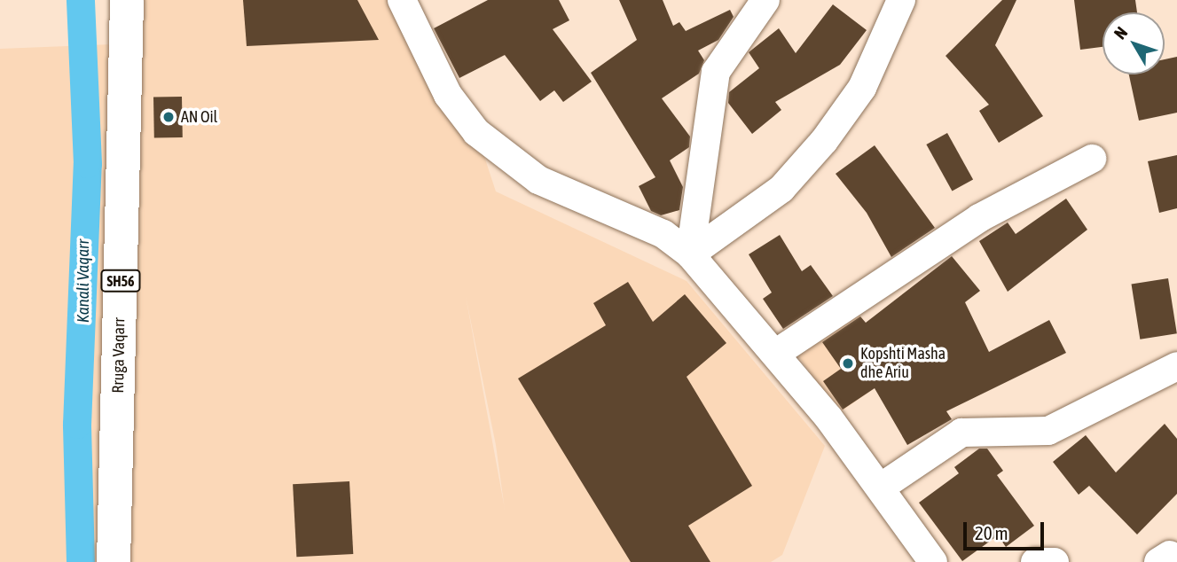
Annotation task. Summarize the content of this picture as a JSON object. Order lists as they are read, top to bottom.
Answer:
{
  "streets": {
    "main road": ["SH56", "Rruga Vaqarr"]
  },
  "water": ["Kanali Vaqarr"],
  "places": ["AN Oil", "Kopshti Masha dhe Ariu"],
  "scale_bar": "20 m",
  "north": "top left"
}
